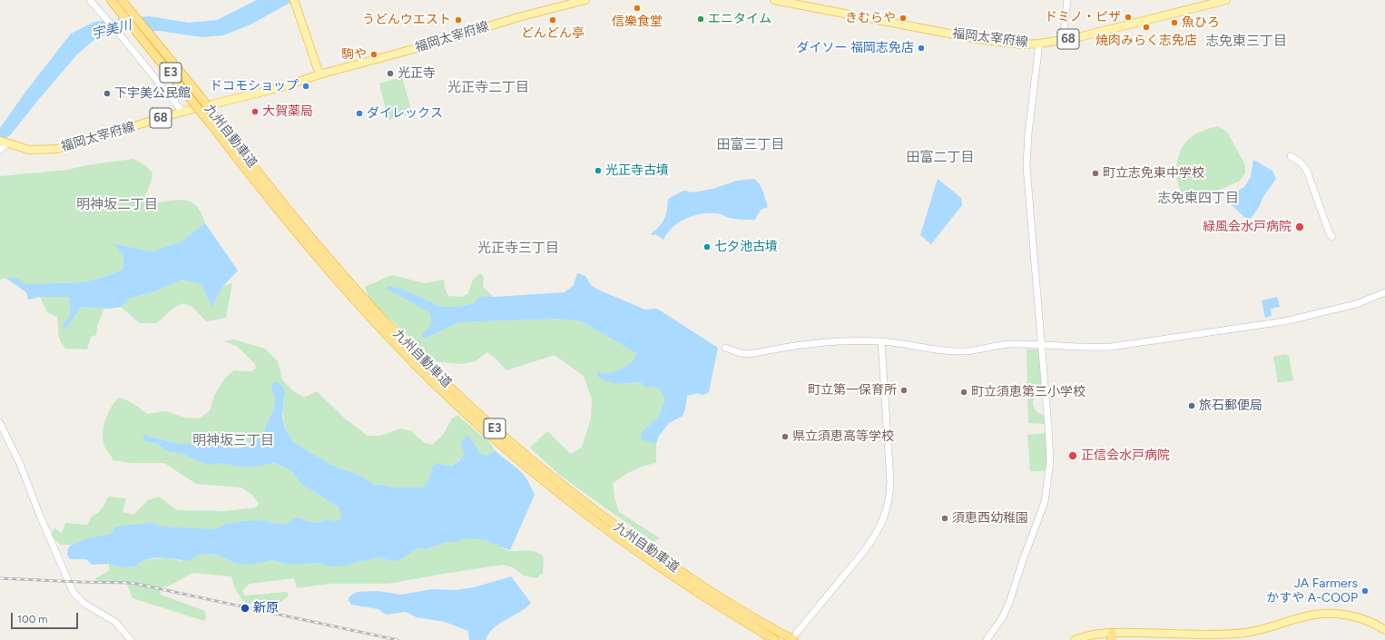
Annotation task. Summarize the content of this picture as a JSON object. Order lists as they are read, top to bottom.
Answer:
{
  "streets": {
    "highway": ["E3", "九州自動車道"],
    "main road": ["福岡太宰府線", "68"]
  },
  "districts": [
    "志免東三丁目",
    "光正寺二丁目",
    "田富三丁目",
    "田富二丁目",
    "志免東四丁目",
    "明神坂二丁目",
    "光正寺三丁目",
    "明神坂三丁目"
  ],
  "water": ["宇美川"],
  "places": [
    "信樂食堂",
    "ドミノ・ピザ",
    "きむらや",
    "エニタイム",
    "うどんウエスト",
    "どんどん亭",
    "魚ひろ",
    "焼肉みらく志免店",
    "ダイソー 福岡志免店",
    "駒や",
    "光正寺",
    "ドコモショップ",
    "下宇美公民館",
    "大賀薬局",
    "ダイレックス",
    "光正寺古墳",
    "町立志免東中学校",
    "緑風会水戸病院",
    "七夕池古墳",
    "町立第一保育所",
    "町立須恵第三小学校",
    "旅石郵便局",
    "県立須恵高等学校",
    "正信会水戸病院",
    "須恵西幼稚園",
    "JA Farmers かすや A-COOP",
    "新原"
  ],
  "scale_bar": "100 m"
}
